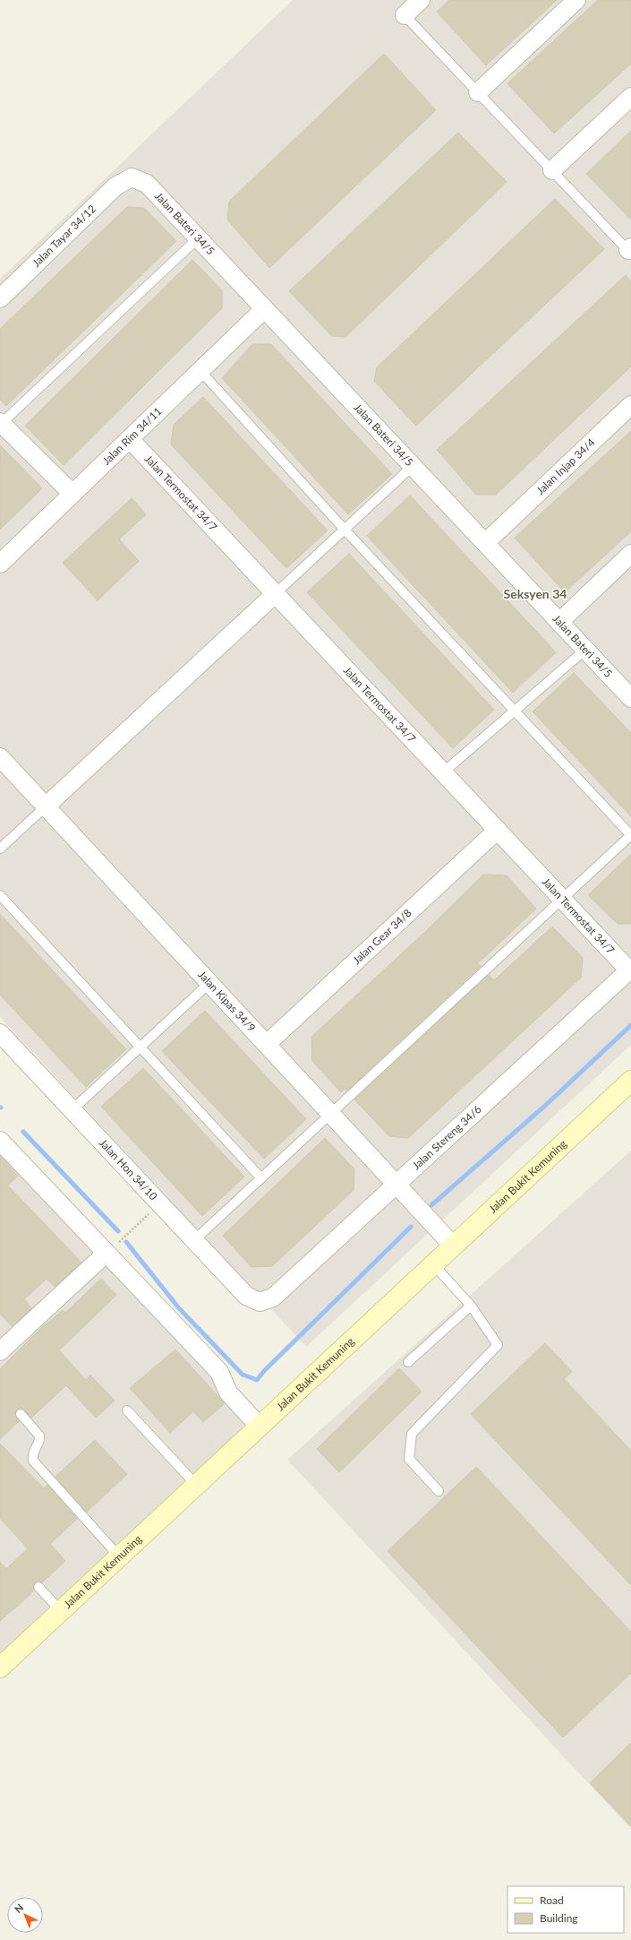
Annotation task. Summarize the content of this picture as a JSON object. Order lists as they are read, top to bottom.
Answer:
{
  "streets": {
    "main road": ["Jalan Bukit Kemuning"],
    "street": [
      "Jalan Bateri 34/5",
      "Jalan Tayar 34/12",
      "Jalan Rim 34/11",
      "Jalan Injap 34/4",
      "Jalan Termostat 34/7",
      "Jalan Gear 34/8",
      "Jalan Kipas 34/9",
      "Jalan Stereng 34/6",
      "Jalan Hon 34/10"
    ]
  },
  "crossings": [
    ["Jalan Bateri 34/5", "Jalan Tayar 34/12"],
    ["Jalan Bateri 34/5", "Jalan Rim 34/11"],
    ["Jalan Bateri 34/5", "Jalan Injap 34/4"],
    ["Jalan Rim 34/11", "Jalan Termostat 34/7"],
    ["Jalan Termostat 34/7", "Jalan Gear 34/8"],
    ["Jalan Termostat 34/7", "Jalan Stereng 34/6"],
    ["Jalan Gear 34/8", "Jalan Kipas 34/9"],
    ["Jalan Kipas 34/9", "Jalan Stereng 34/6"],
    ["Jalan Kipas 34/9", "Jalan Bukit Kemuning"],
    ["Jalan Stereng 34/6", "Jalan Hon 34/10"]
  ],
  "districts": ["Seksyen 34"],
  "legend": ["Road", "Building"],
  "north": "top left"
}
